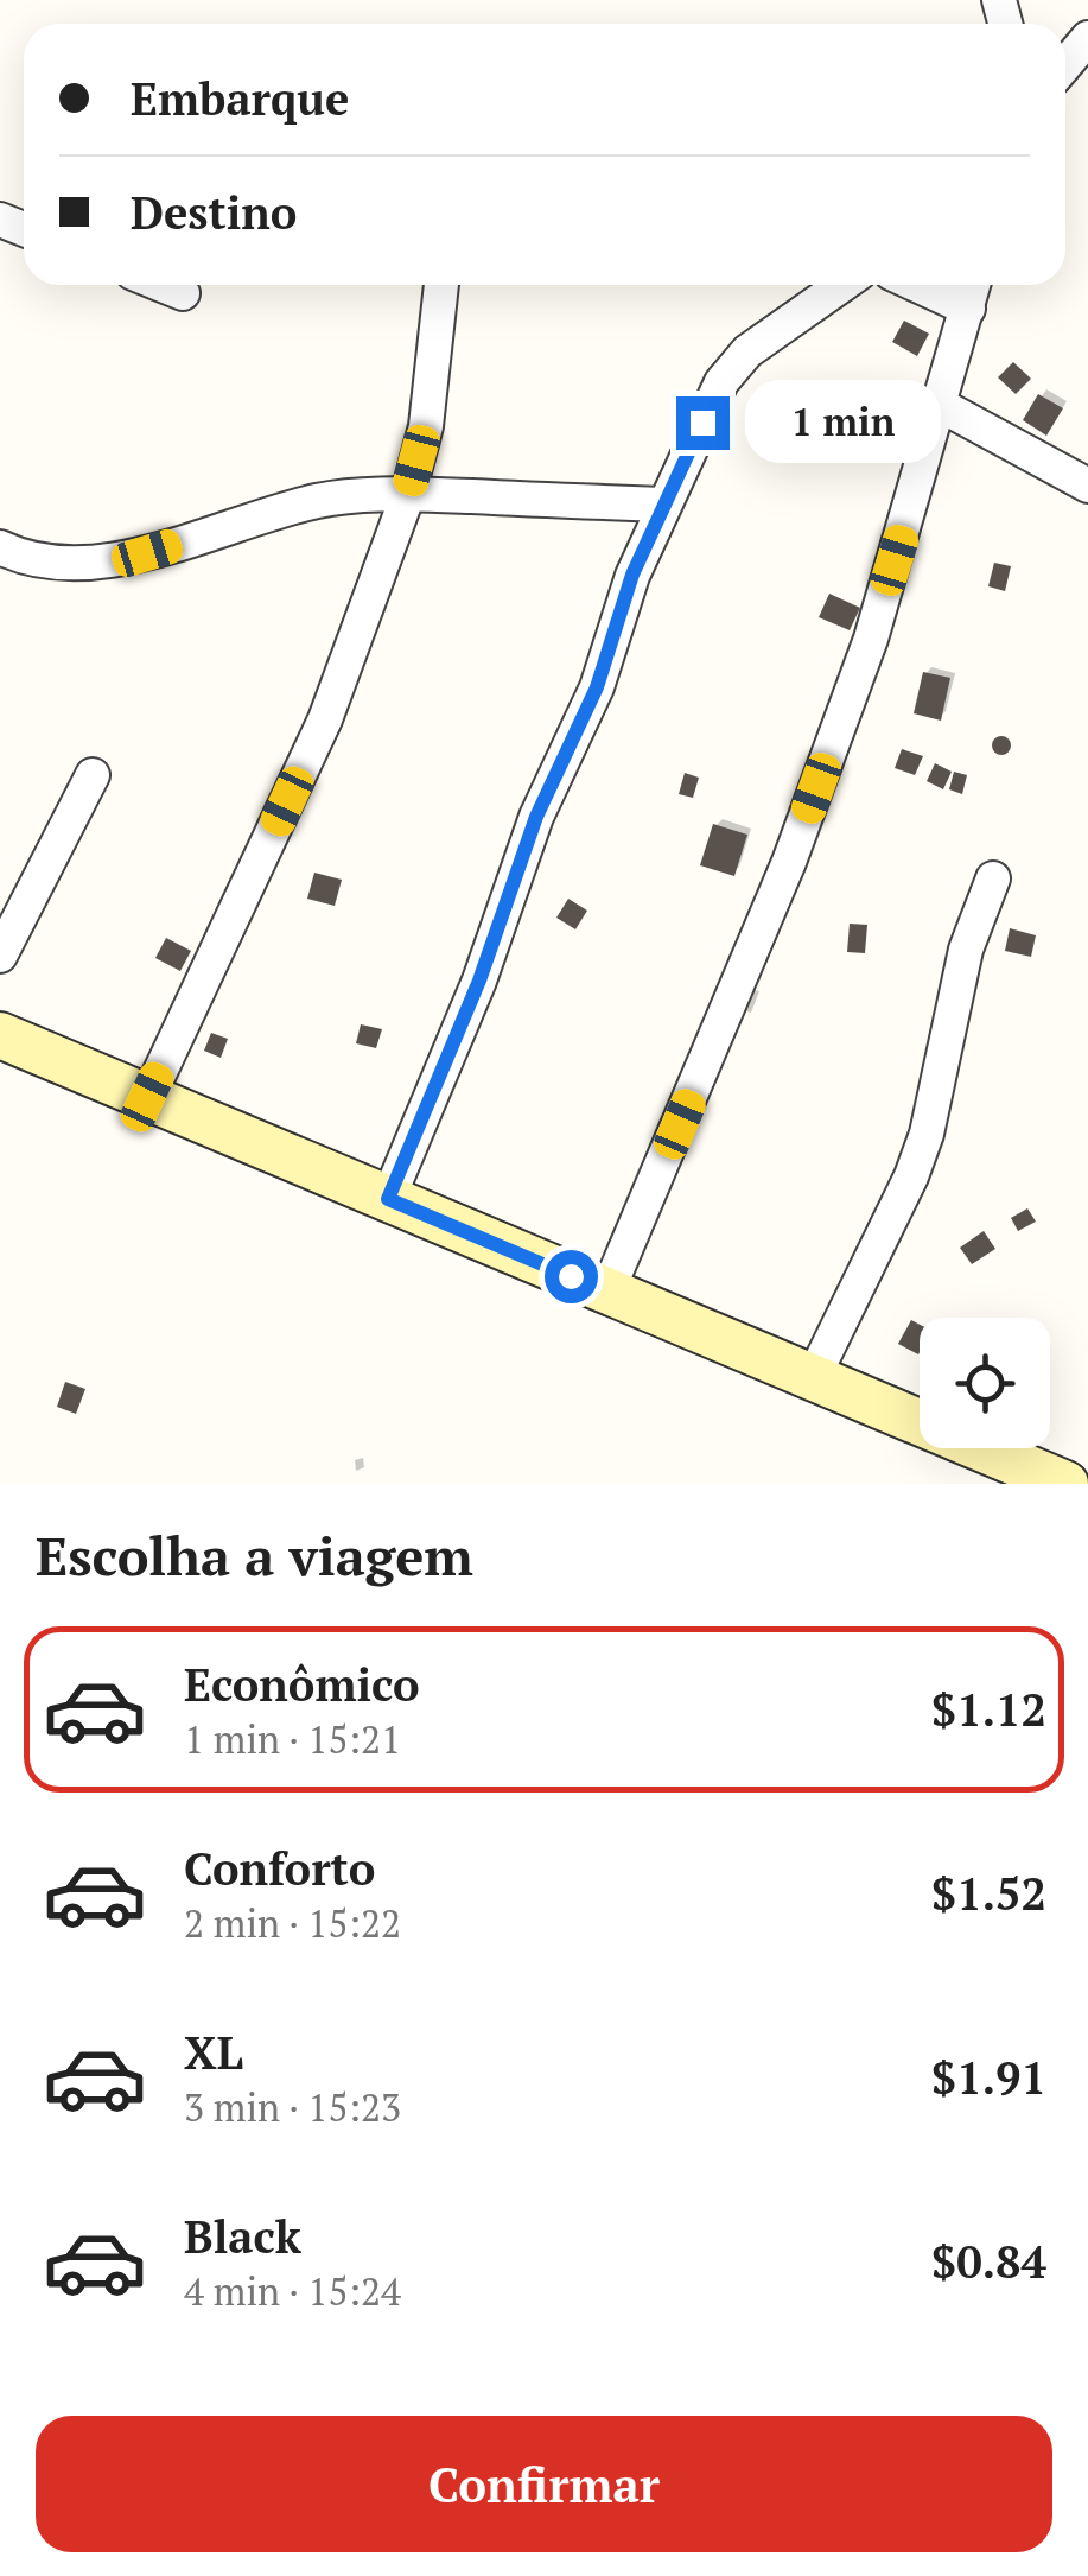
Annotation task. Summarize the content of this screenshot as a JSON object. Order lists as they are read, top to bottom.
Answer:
{
  "page": {
    "banner": ["Embarque", "Destino"],
    "bubble": "1 min",
    "heading": "Escolha a viagem",
    "list": [
      {
        "name": "Econômico",
        "note": "1 min · 15:21",
        "value": "$1.12"
      },
      {
        "name": "Conforto",
        "note": "2 min · 15:22",
        "value": "$1.52"
      },
      {
        "name": "XL",
        "note": "3 min · 15:23",
        "value": "$1.91"
      },
      {
        "name": "Black",
        "note": "4 min · 15:24",
        "value": "$0.84"
      }
    ],
    "buttons": "Confirmar"
  }
}
